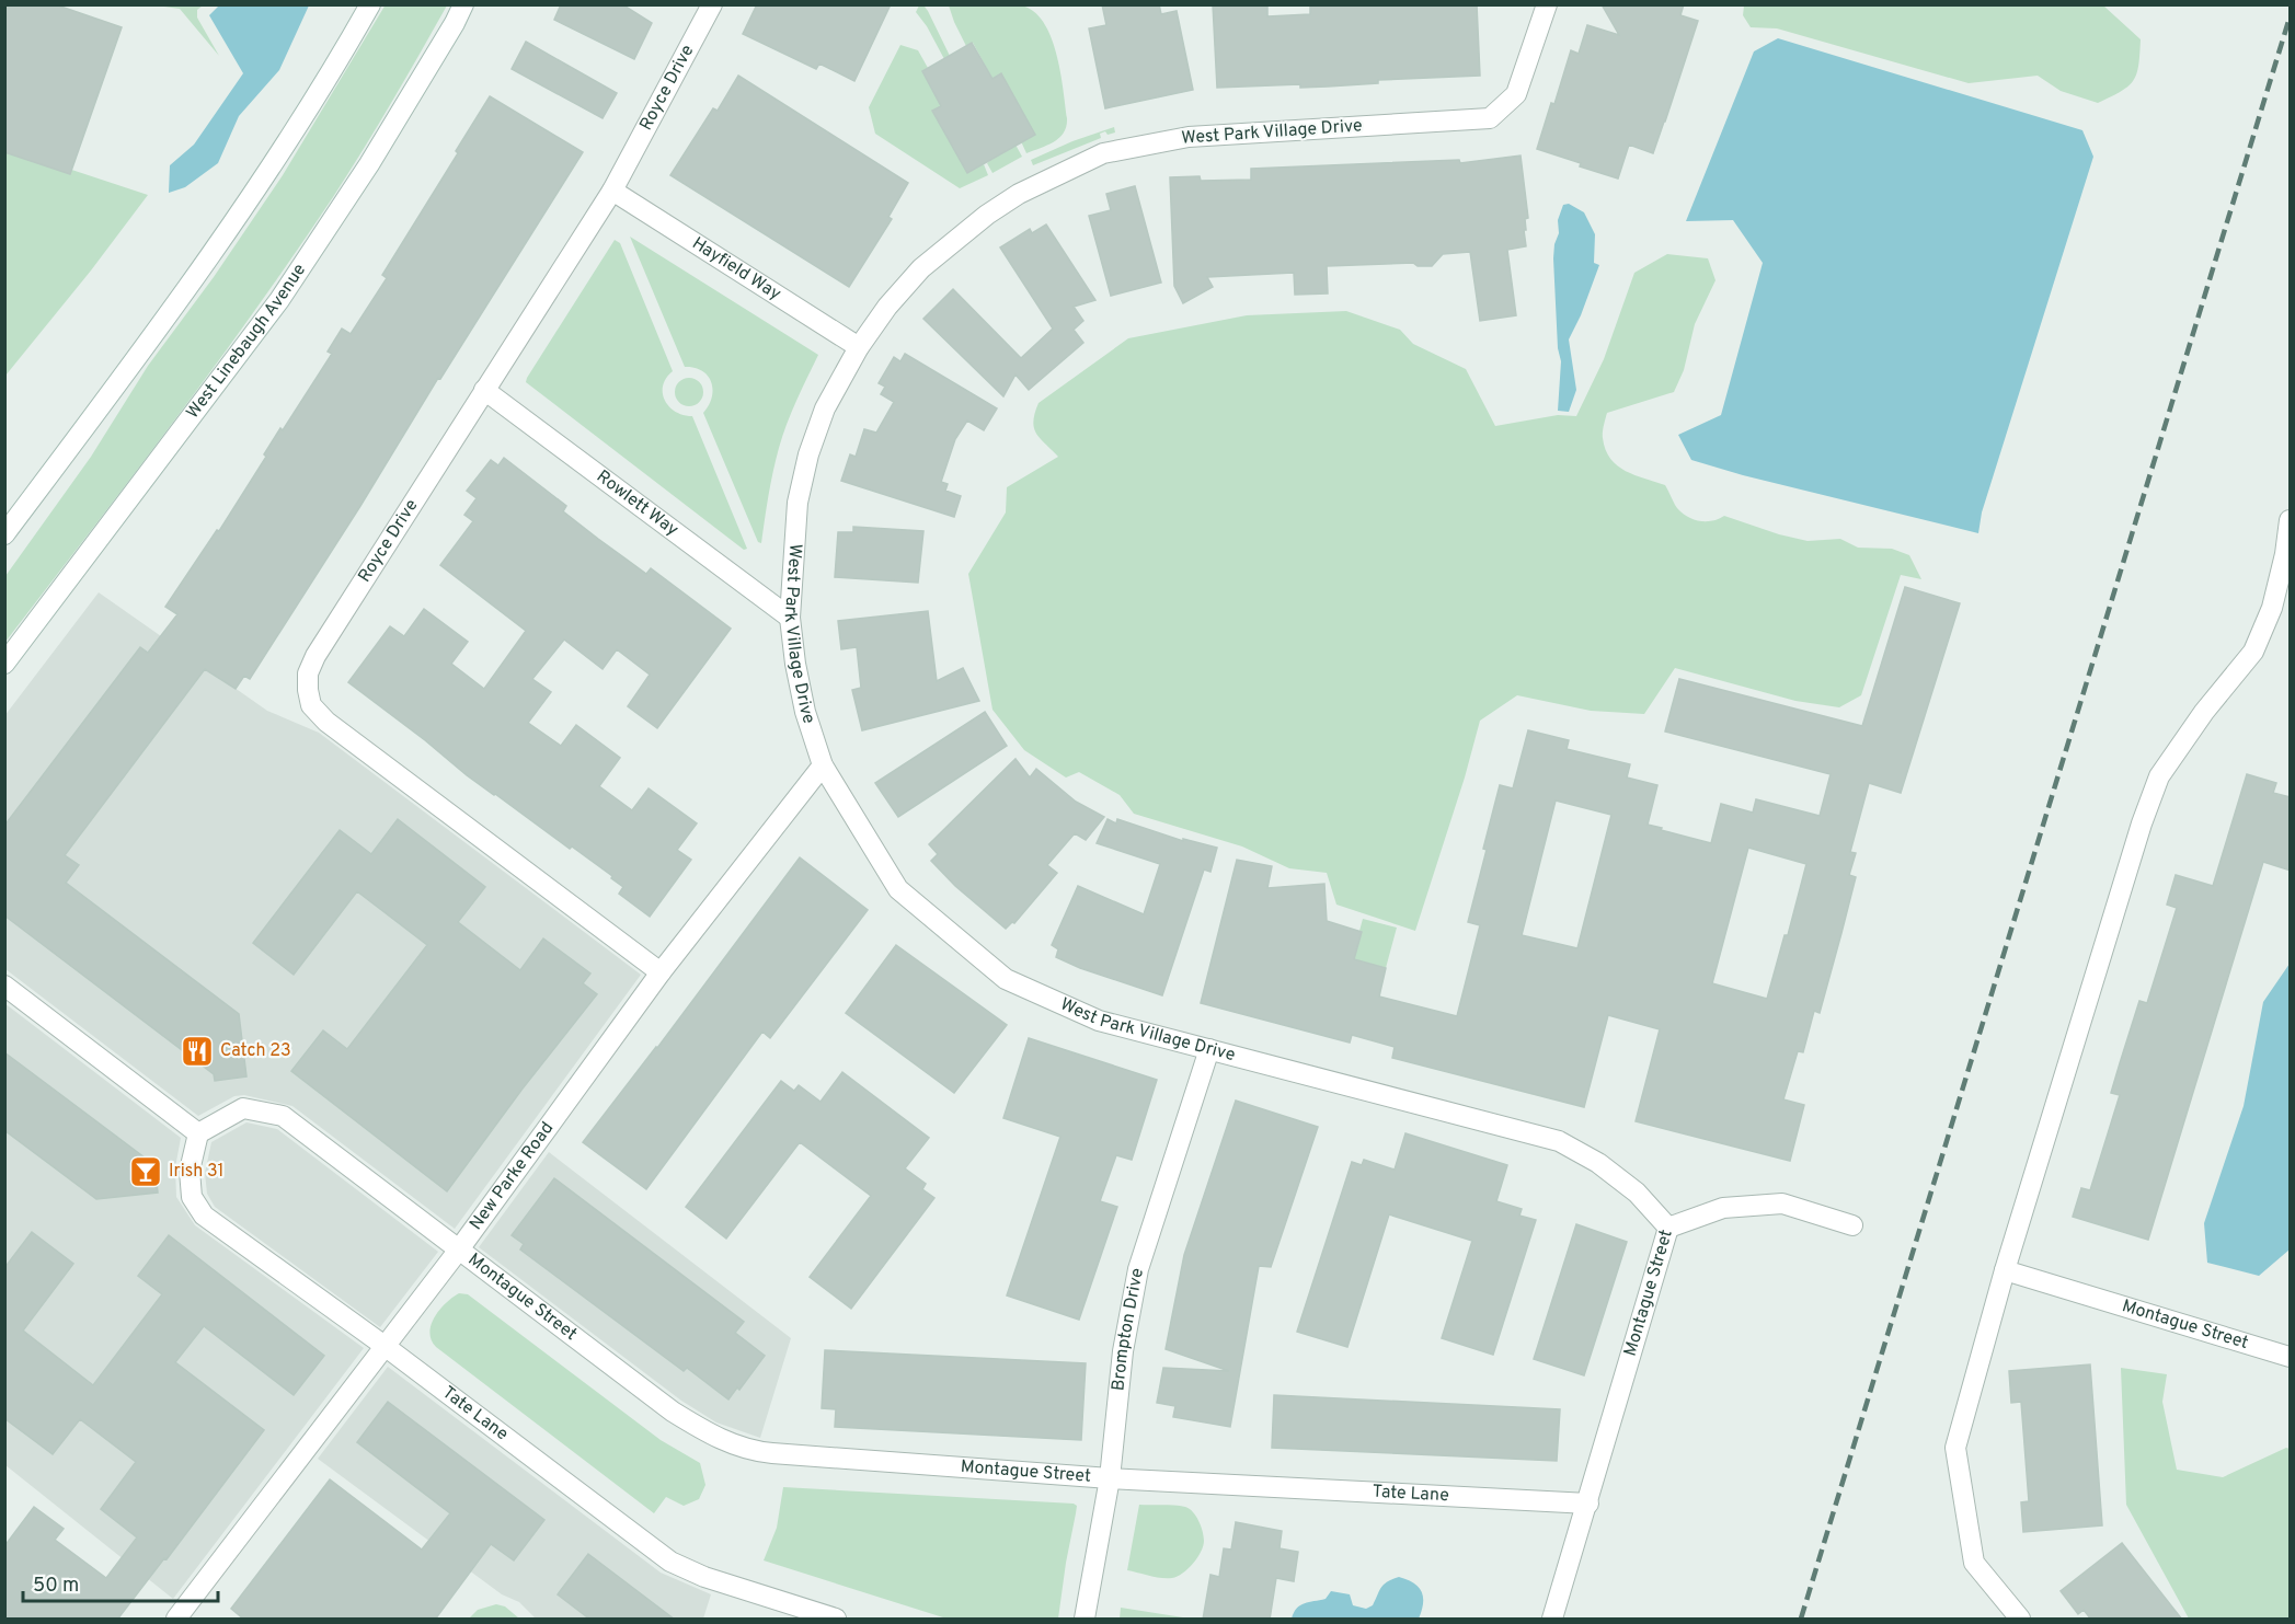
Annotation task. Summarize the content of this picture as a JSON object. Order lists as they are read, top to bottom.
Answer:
{
  "streets": {
    "street": [
      "Royce Drive",
      "West Park Village Drive",
      "Hayfield Way",
      "West Linebaugh Avenue",
      "Rowlett Way",
      "New Parke Road",
      "Montague Street",
      "Brompton Drive",
      "Tate Lane"
    ]
  },
  "crossings": [
    ["Royce Drive", "Hayfield Way"],
    ["Royce Drive", "Rowlett Way"],
    ["Royce Drive", "New Parke Road"],
    ["West Park Village Drive", "Hayfield Way"],
    ["West Park Village Drive", "Rowlett Way"],
    ["West Park Village Drive", "New Parke Road"],
    ["West Park Village Drive", "Montague Street"],
    ["West Park Village Drive", "Brompton Drive"],
    ["New Parke Road", "Montague Street"],
    ["New Parke Road", "Tate Lane"],
    ["Montague Street", "Brompton Drive"],
    ["Montague Street", "Tate Lane"],
    ["Brompton Drive", "Tate Lane"]
  ],
  "places": {
    "restaurant": ["Catch 23"],
    "bar": ["Irish 31"]
  },
  "scale_bar": "50 m"
}
